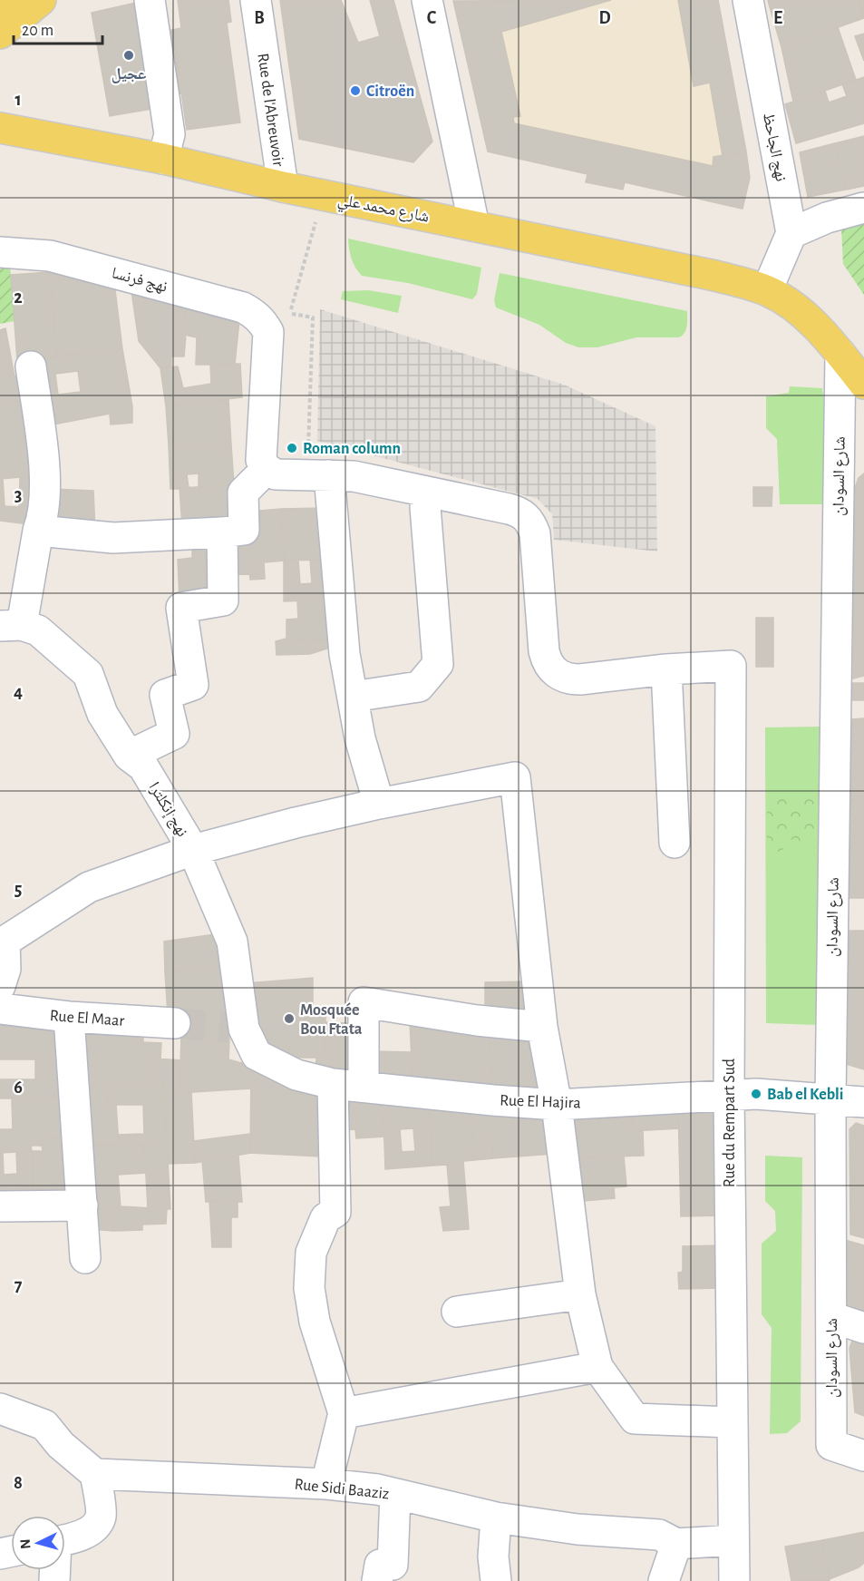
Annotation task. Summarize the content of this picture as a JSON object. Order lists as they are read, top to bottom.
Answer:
{
  "streets": {
    "main road": ["شارع محمد علي"],
    "street": [
      "Rue de l'Abreuvoir",
      "نهج الجاحظ",
      "نهج فرنسا",
      "شارع السودان",
      "نهج إنكلترا",
      "Rue El Maar",
      "Rue El Hajira",
      "Rue du Rempart Sud",
      "Rue Sidi Baaziz"
    ]
  },
  "crossings": [
    ["Rue de l'Abreuvoir", "شارع محمد علي"],
    ["شارع محمد علي", "شارع السودان"],
    ["شارع السودان", "Rue El Hajira"],
    ["نهج إنكلترا", "Rue El Hajira"],
    ["Rue El Hajira", "Rue du Rempart Sud"],
    ["Rue du Rempart Sud", "Rue Sidi Baaziz"]
  ],
  "places": [
    "عجيل",
    "Citroën",
    "Roman column",
    "Mosquée Bou Ftata",
    "Bab el Kebli"
  ],
  "scale_bar": "20 m",
  "north": "left",
  "grid": {
    "columns": [
      "B",
      "C",
      "D",
      "E"
    ],
    "rows": [
      "1",
      "2",
      "3",
      "4",
      "5",
      "6",
      "7",
      "8"
    ]
  }
}
